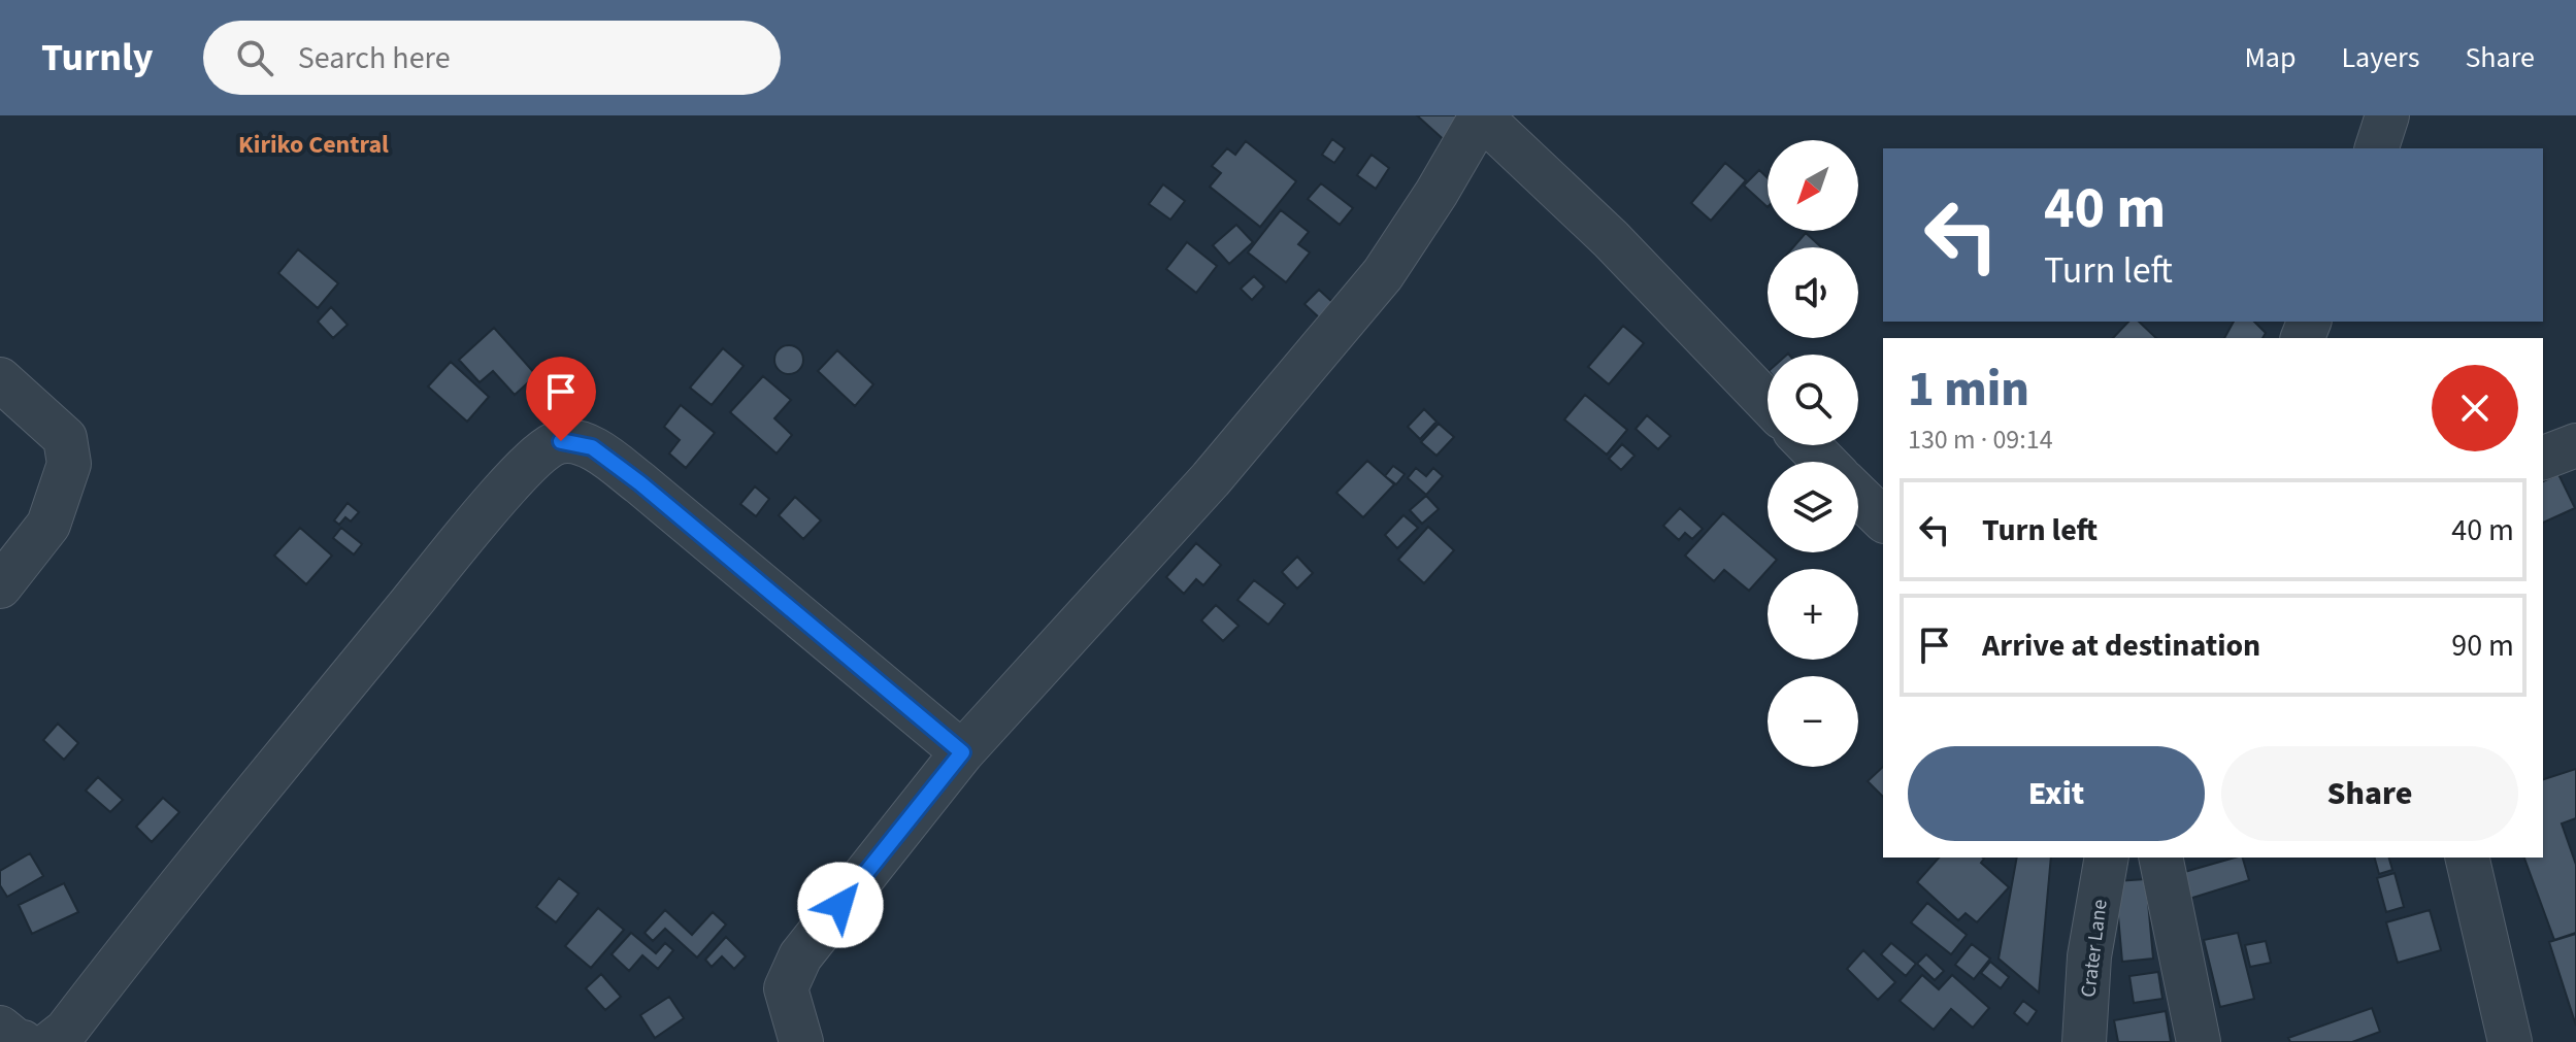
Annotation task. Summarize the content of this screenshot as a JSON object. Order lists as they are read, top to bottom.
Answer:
{
  "streets": {
    "street": ["Crater Lane"]
  },
  "districts": ["Kiriko Central"],
  "north": "bottom left",
  "page": {
    "header": "Turnly",
    "search": "Search here",
    "nav": ["Map", "Layers", "Share"],
    "map_buttons": ["+", "−"],
    "turn": ["40 m", "Turn left"],
    "heading": ["1 min", "130 m · 09:14"],
    "list": [
      {
        "name": "Turn left",
        "value": "40 m"
      },
      {
        "name": "Arrive at destination",
        "value": "90 m"
      }
    ],
    "buttons": ["Exit", "Share"]
  }
}
